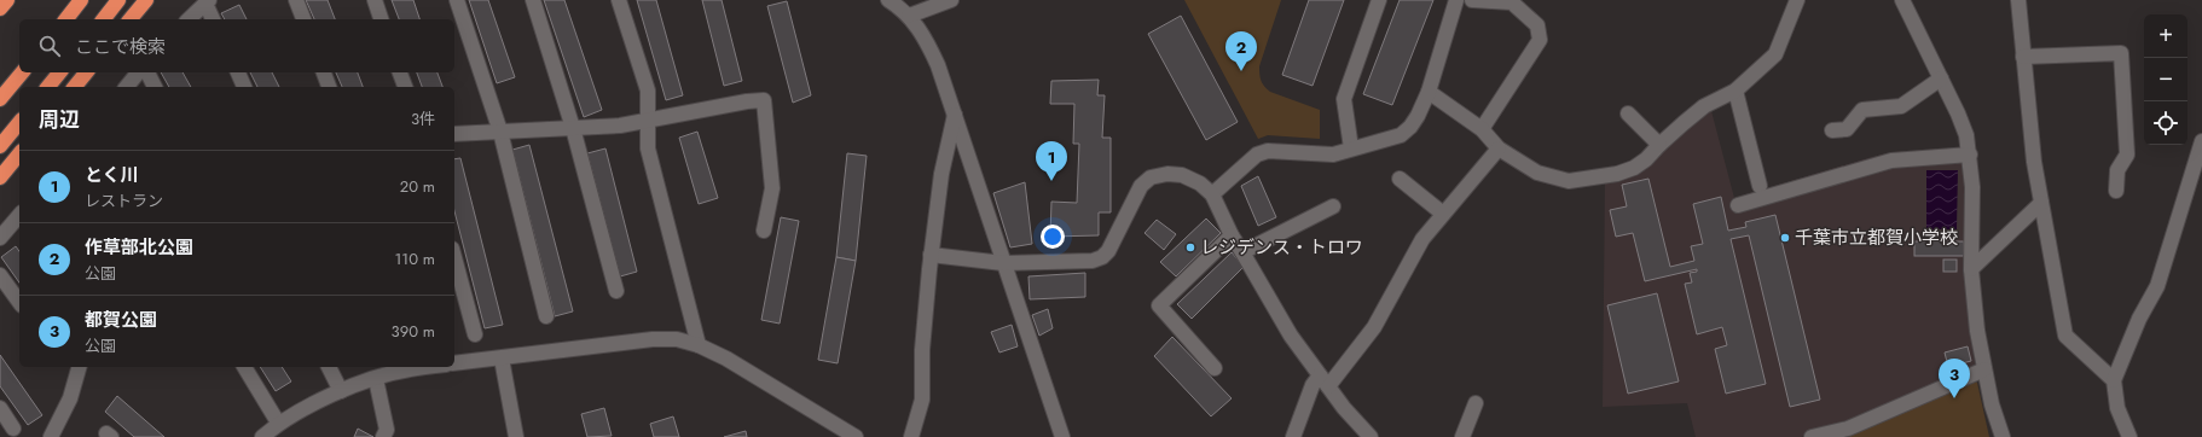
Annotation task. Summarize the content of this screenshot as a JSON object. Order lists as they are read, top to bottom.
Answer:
{
  "places": ["千葉市立都賀小学校", "レジデンス・トロワ"],
  "page": {
    "map_buttons": ["+", "−"],
    "search": "ここで検索",
    "pins": ["2", "1", "3"],
    "heading": ["周辺", "3件"],
    "list": [
      {
        "mark": "1",
        "name": "とく川",
        "note": "レストラン",
        "value": "20 m"
      },
      {
        "mark": "2",
        "name": "作草部北公園",
        "note": "公園",
        "value": "110 m"
      },
      {
        "mark": "3",
        "name": "都賀公園",
        "note": "公園",
        "value": "390 m"
      }
    ]
  }
}
